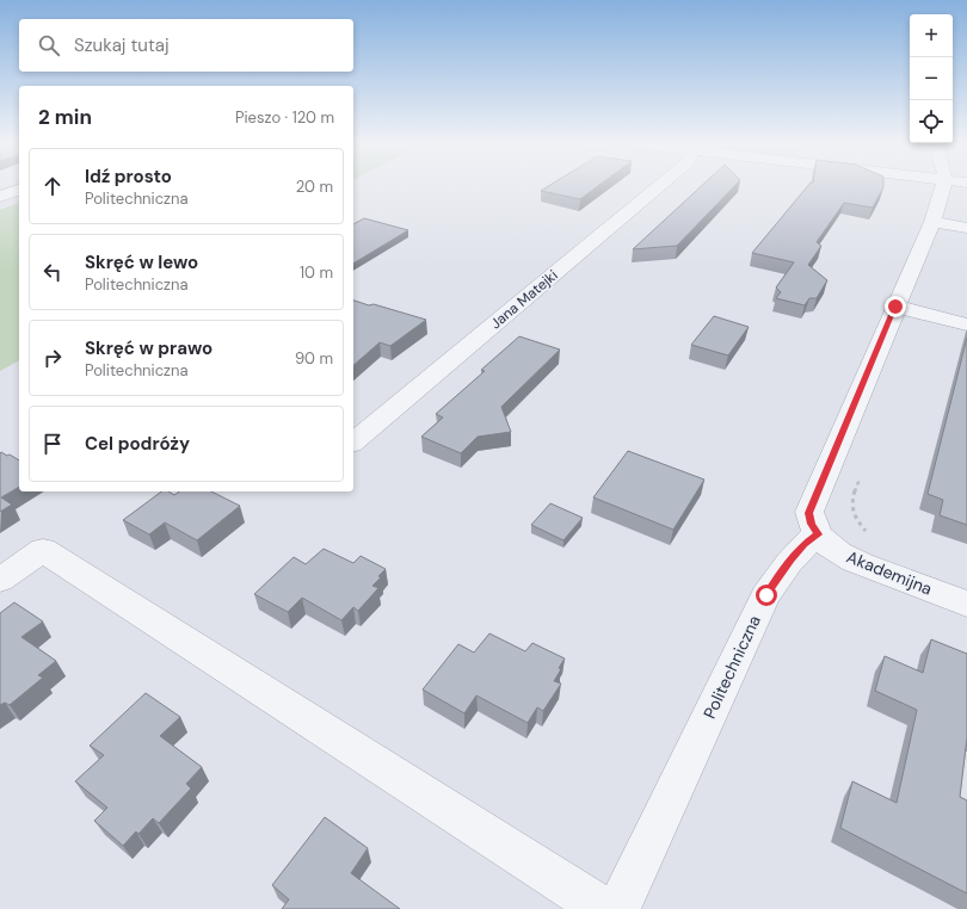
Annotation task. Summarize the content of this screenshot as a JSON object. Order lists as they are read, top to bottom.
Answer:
{
  "streets": {
    "street": ["Jana Matejki", "Akademijna", "Politechniczna"]
  },
  "crossings": [
    ["Akademijna", "Politechniczna"]
  ],
  "page": {
    "map_buttons": ["+", "−"],
    "search": "Szukaj tutaj",
    "heading": ["2 min", "Pieszo · 120 m"],
    "list": [
      ["Idź prosto", "Politechniczna", "20 m"],
      ["Skręć w lewo", "Politechniczna", "10 m"],
      ["Skręć w prawo", "Politechniczna", "90 m"],
      "Cel podróży"
    ]
  }
}
